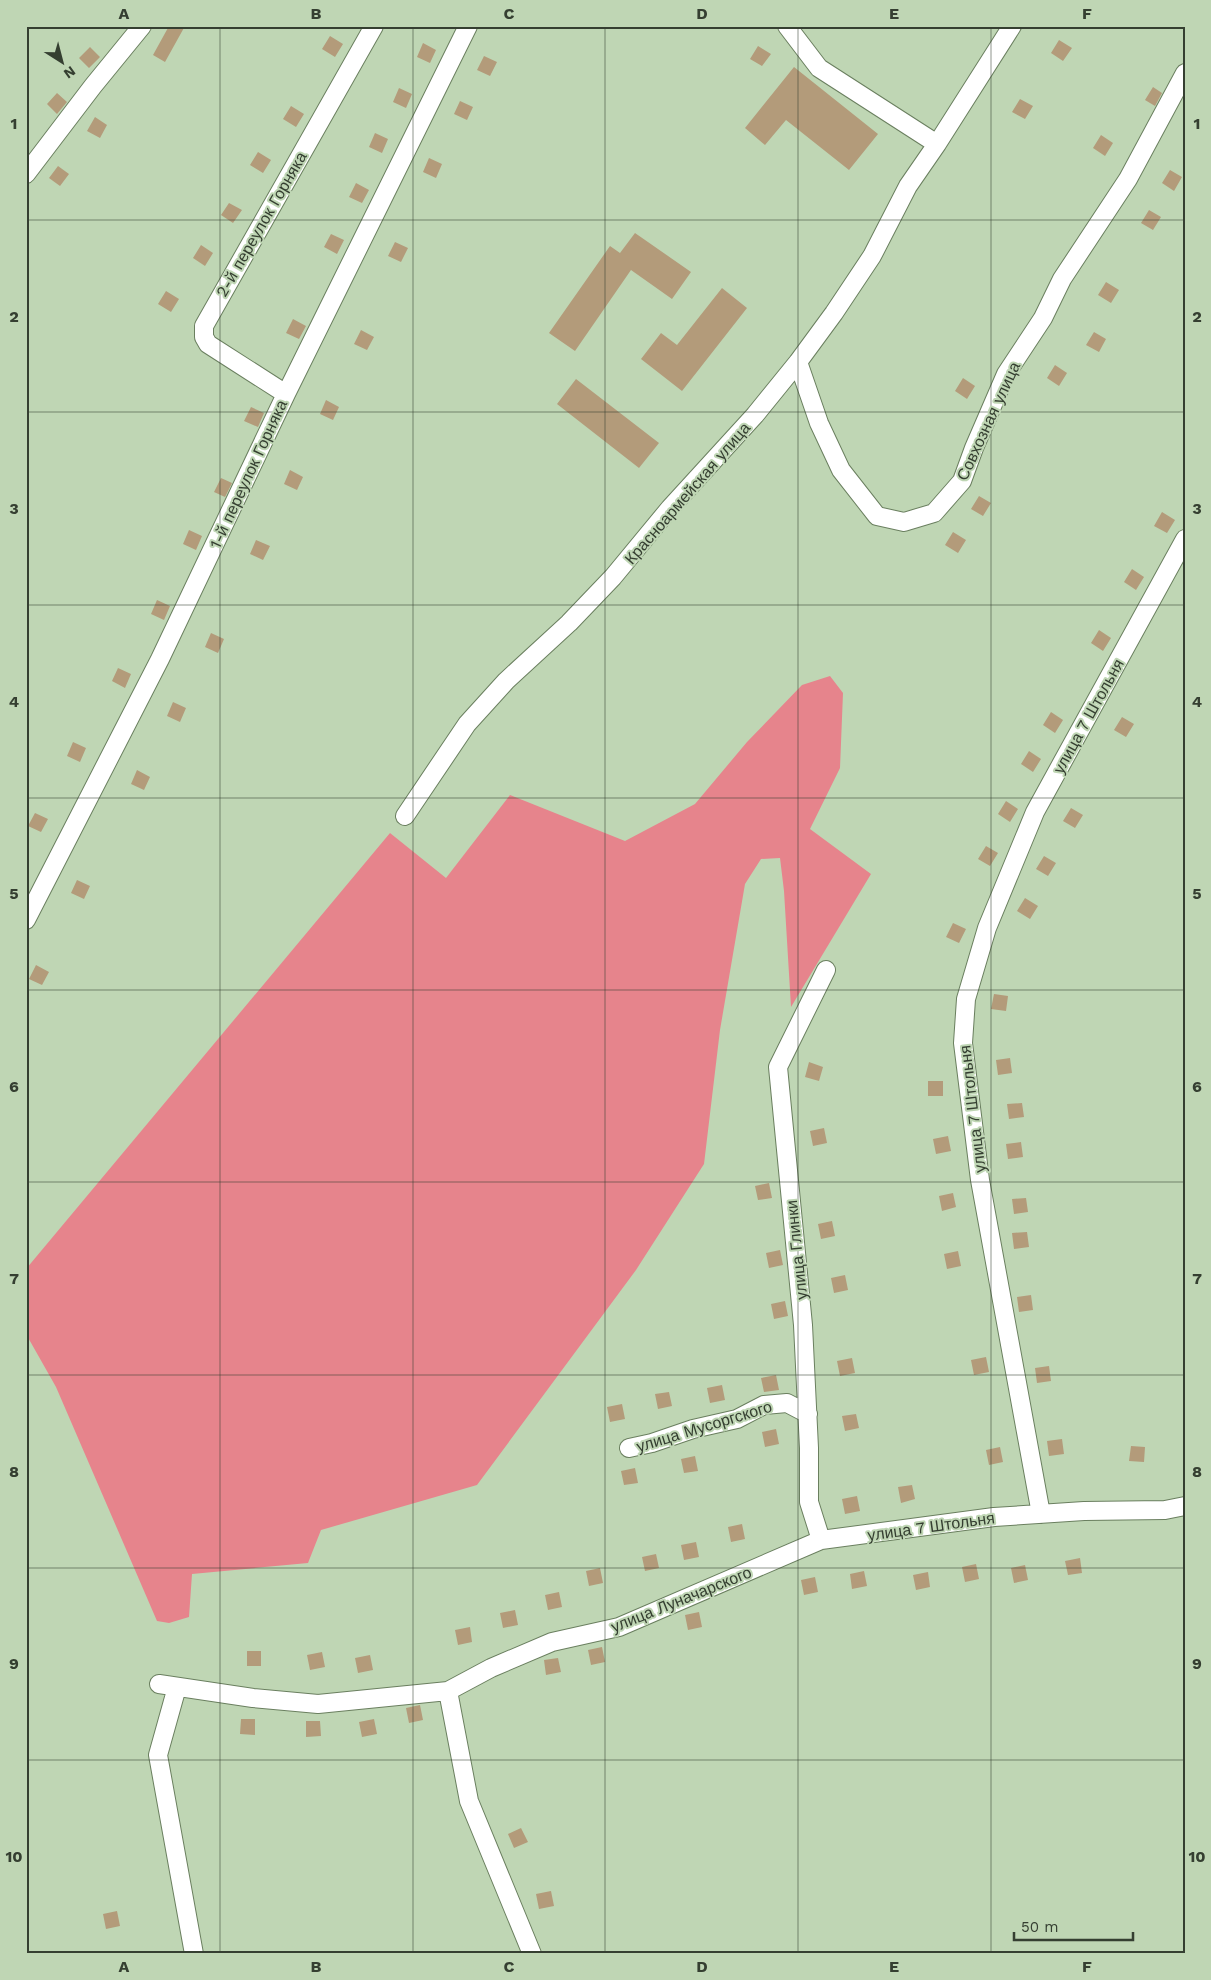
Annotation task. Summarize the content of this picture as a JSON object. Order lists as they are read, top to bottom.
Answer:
{
  "streets": {
    "street": [
      "2-й переулок Горняка",
      "Совхозная улица",
      "1-й переулок Горняка",
      "Красноармейская улица",
      "улица 7 Штольня",
      "улица Глинки",
      "улица Мусоргского",
      "улица Луначарского"
    ]
  },
  "crossings": [
    ["2-й переулок Горняка", "1-й переулок Горняка"],
    ["Совхозная улица", "Красноармейская улица"],
    ["улица 7 Штольня", "улица Глинки"],
    ["улица 7 Штольня", "улица Луначарского"],
    ["улица Глинки", "улица Мусоргского"],
    ["улица Глинки", "улица Луначарского"]
  ],
  "scale_bar": "50 m",
  "north": "bottom right",
  "grid": {
    "columns": [
      "A",
      "B",
      "C",
      "D",
      "E",
      "F"
    ],
    "rows": [
      "1",
      "2",
      "3",
      "4",
      "5",
      "6",
      "7",
      "8",
      "9",
      "10"
    ]
  }
}
